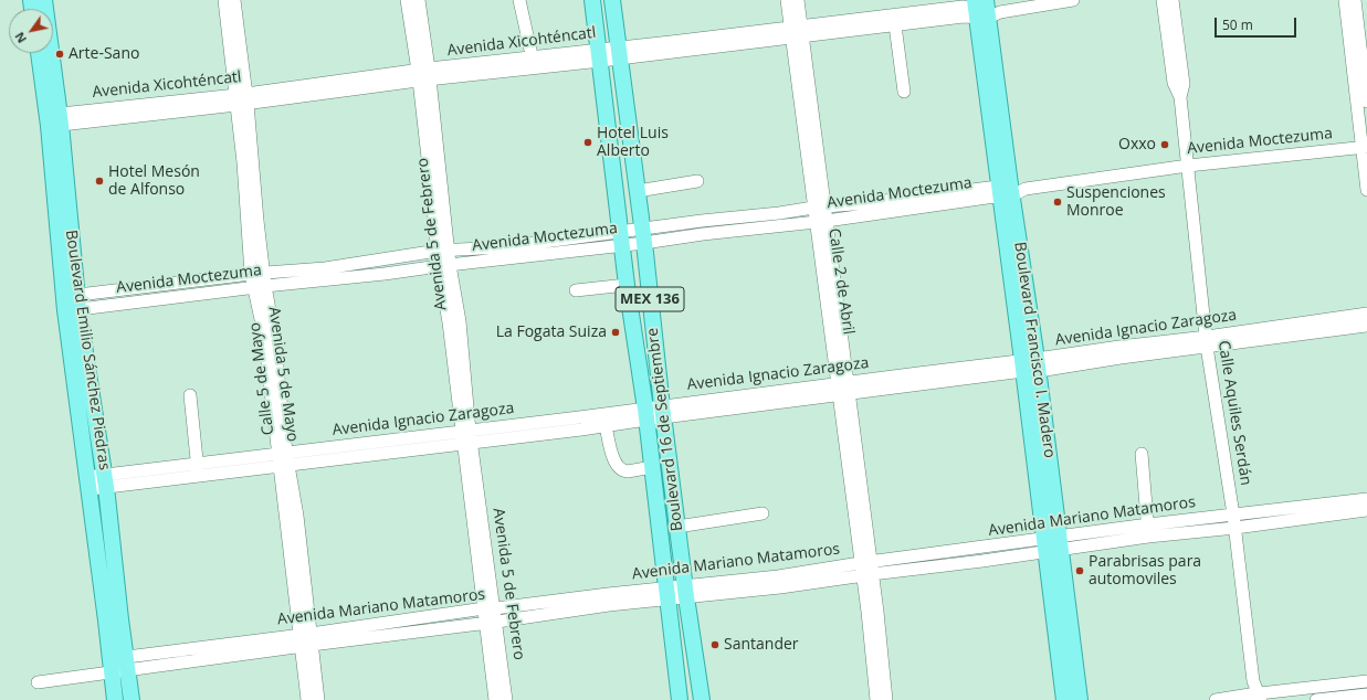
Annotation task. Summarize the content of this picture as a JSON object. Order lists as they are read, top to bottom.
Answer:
{
  "streets": {
    "main road": [
      "MEX 136",
      "Boulevard Emilio Sánchez Piedras",
      "Boulevard Francisco I. Madero",
      "Boulevard 16 de Septiembre"
    ],
    "street": [
      "Avenida Xicohténcatl",
      "Avenida Moctezuma",
      "Avenida 5 de Febrero",
      "Calle 2 de Abril",
      "Avenida Ignacio Zaragoza",
      "Avenida 5 de Mayo",
      "Calle 5 de Mayo",
      "Calle Aquiles Serdán",
      "Avenida Mariano Matamoros"
    ]
  },
  "crossings": [
    ["Avenida Xicohténcatl", "Avenida 5 de Febrero"],
    ["Avenida Xicohténcatl", "Calle 2 de Abril"],
    ["Avenida Xicohténcatl", "Boulevard Emilio Sánchez Piedras"],
    ["Avenida Xicohténcatl", "Boulevard Francisco I. Madero"],
    ["Avenida Xicohténcatl", "Boulevard 16 de Septiembre"],
    ["Avenida Moctezuma", "Avenida 5 de Febrero"],
    ["Avenida Moctezuma", "Calle 2 de Abril"],
    ["Avenida Moctezuma", "Boulevard Emilio Sánchez Piedras"],
    ["Avenida Moctezuma", "Boulevard Francisco I. Madero"],
    ["Avenida Moctezuma", "Avenida 5 de Mayo"],
    ["Avenida Moctezuma", "Calle Aquiles Serdán"],
    ["Avenida Moctezuma", "Boulevard 16 de Septiembre"],
    ["Avenida 5 de Febrero", "Avenida Ignacio Zaragoza"],
    ["Avenida 5 de Febrero", "Avenida Mariano Matamoros"],
    ["Calle 2 de Abril", "Avenida Ignacio Zaragoza"],
    ["Calle 2 de Abril", "Avenida Mariano Matamoros"],
    ["Avenida Ignacio Zaragoza", "Boulevard Emilio Sánchez Piedras"],
    ["Avenida Ignacio Zaragoza", "Boulevard Francisco I. Madero"],
    ["Avenida Ignacio Zaragoza", "Calle 5 de Mayo"],
    ["Avenida Ignacio Zaragoza", "Calle Aquiles Serdán"],
    ["Avenida Ignacio Zaragoza", "Boulevard 16 de Septiembre"],
    ["Boulevard Emilio Sánchez Piedras", "Avenida Mariano Matamoros"],
    ["Boulevard Francisco I. Madero", "Avenida Mariano Matamoros"],
    ["Avenida 5 de Mayo", "Calle 5 de Mayo"],
    ["Calle 5 de Mayo", "Avenida Mariano Matamoros"],
    ["Calle Aquiles Serdán", "Avenida Mariano Matamoros"],
    ["Boulevard 16 de Septiembre", "Avenida Mariano Matamoros"]
  ],
  "places": [
    "Arte-Sano",
    "Hotel Luis Alberto",
    "Oxxo",
    "Hotel Mesón de Alfonso",
    "Suspenciones Monroe",
    "La Fogata Suiza",
    "Parabrisas para automoviles",
    "Santander"
  ],
  "scale_bar": "50 m",
  "north": "bottom left"
}
